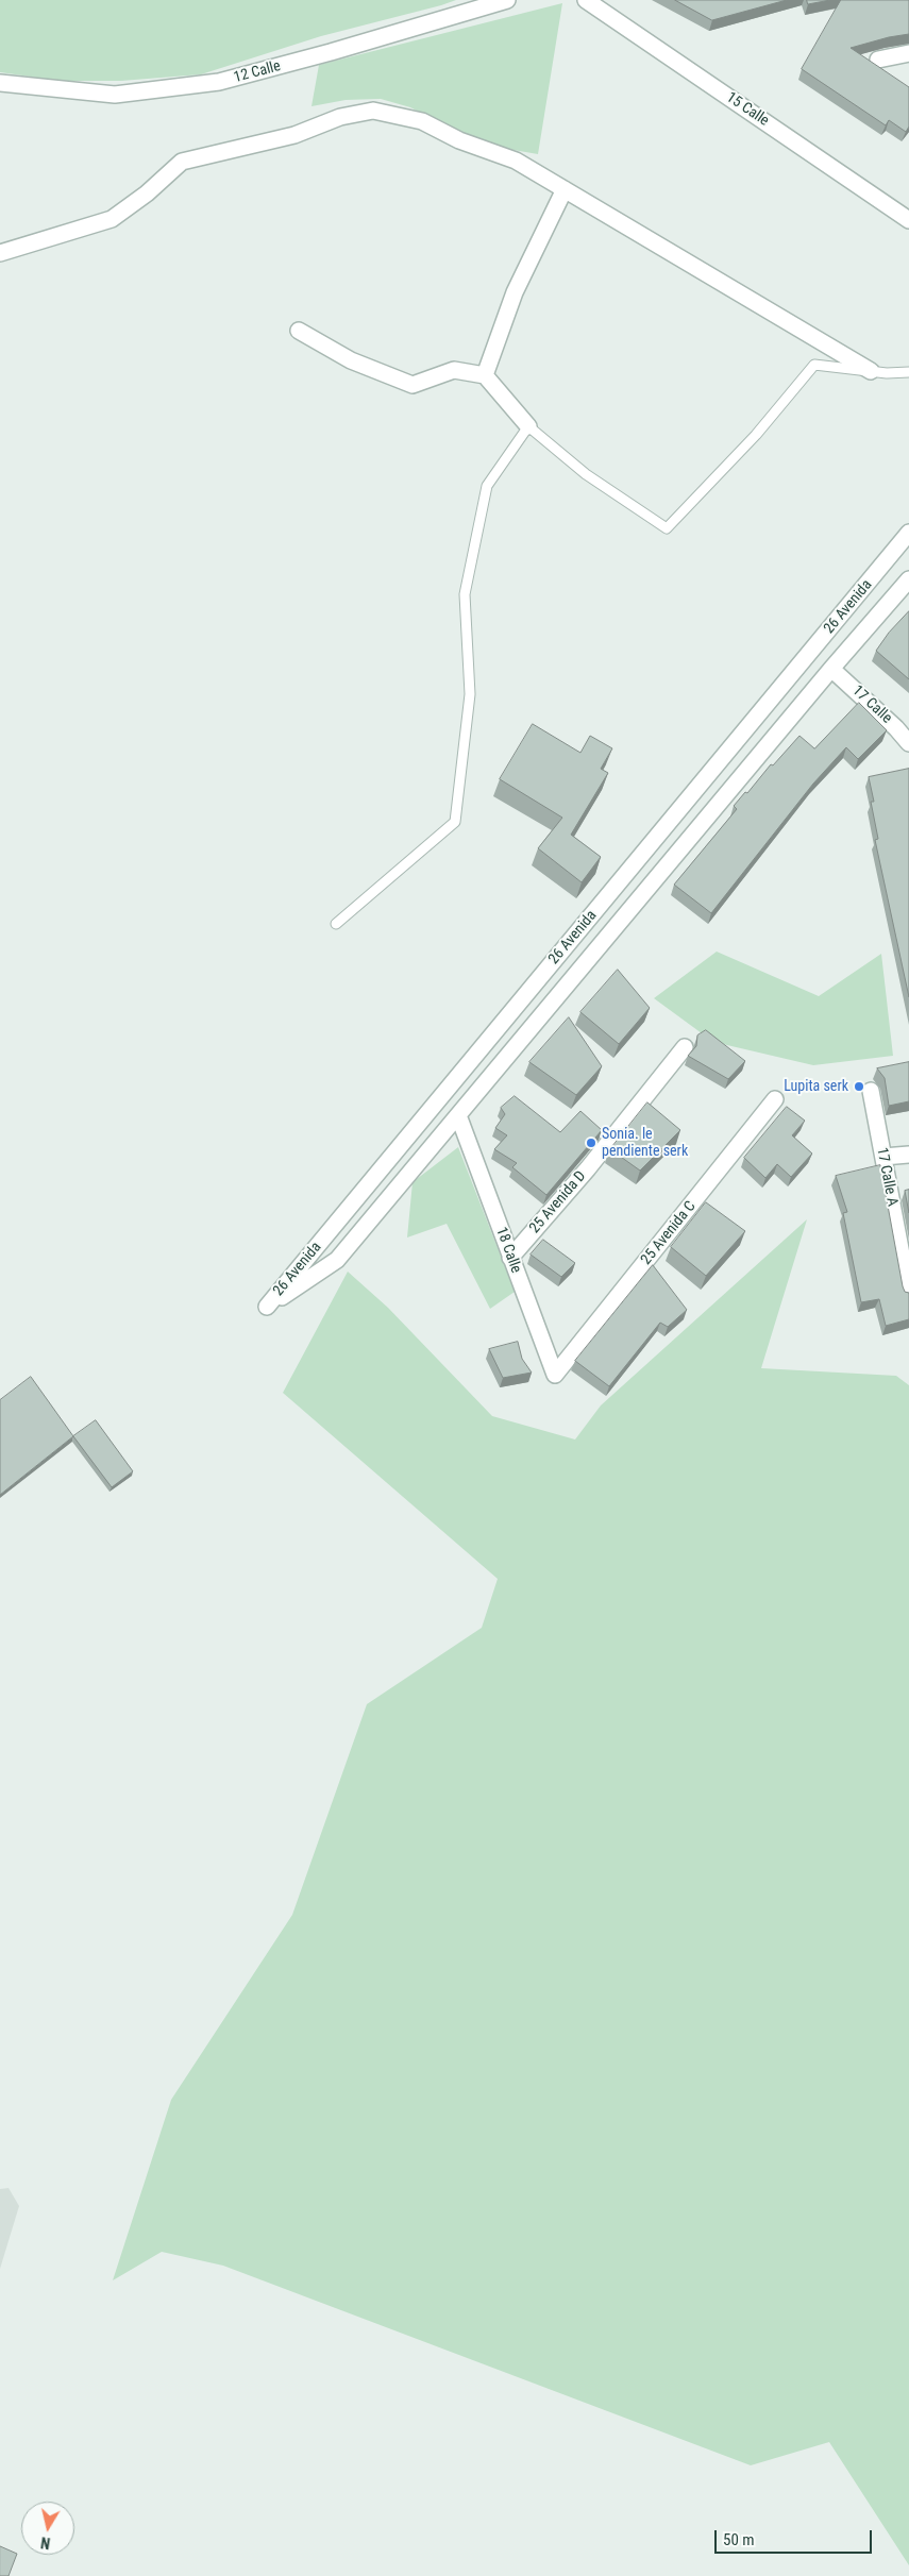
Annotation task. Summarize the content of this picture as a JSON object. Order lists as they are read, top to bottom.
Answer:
{
  "streets": {
    "street": [
      "12 Calle",
      "15 Calle",
      "26 Avenida",
      "17 Calle",
      "17 Calle A",
      "25 Avenida D",
      "25 Avenida C",
      "18 Calle"
    ]
  },
  "crossings": [
    ["26 Avenida", "17 Calle"],
    ["26 Avenida", "18 Calle"],
    ["25 Avenida D", "18 Calle"],
    ["25 Avenida C", "18 Calle"]
  ],
  "places": ["Lupita serk", "Sonia. le pendiente serk"],
  "scale_bar": "50 m",
  "north": "bottom"
}
